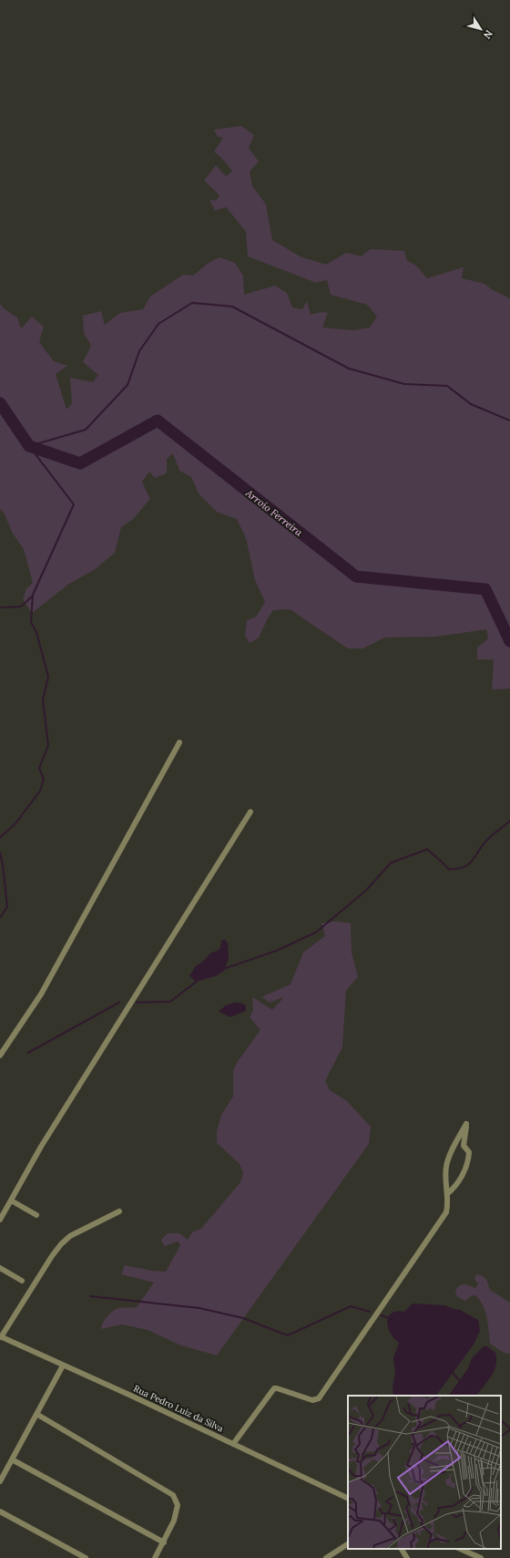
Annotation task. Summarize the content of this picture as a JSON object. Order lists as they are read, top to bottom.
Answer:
{
  "streets": {
    "street": ["Rua Pedro Luiz da Silva"]
  },
  "water": ["Arroio Ferreira"],
  "north": "bottom right"
}
